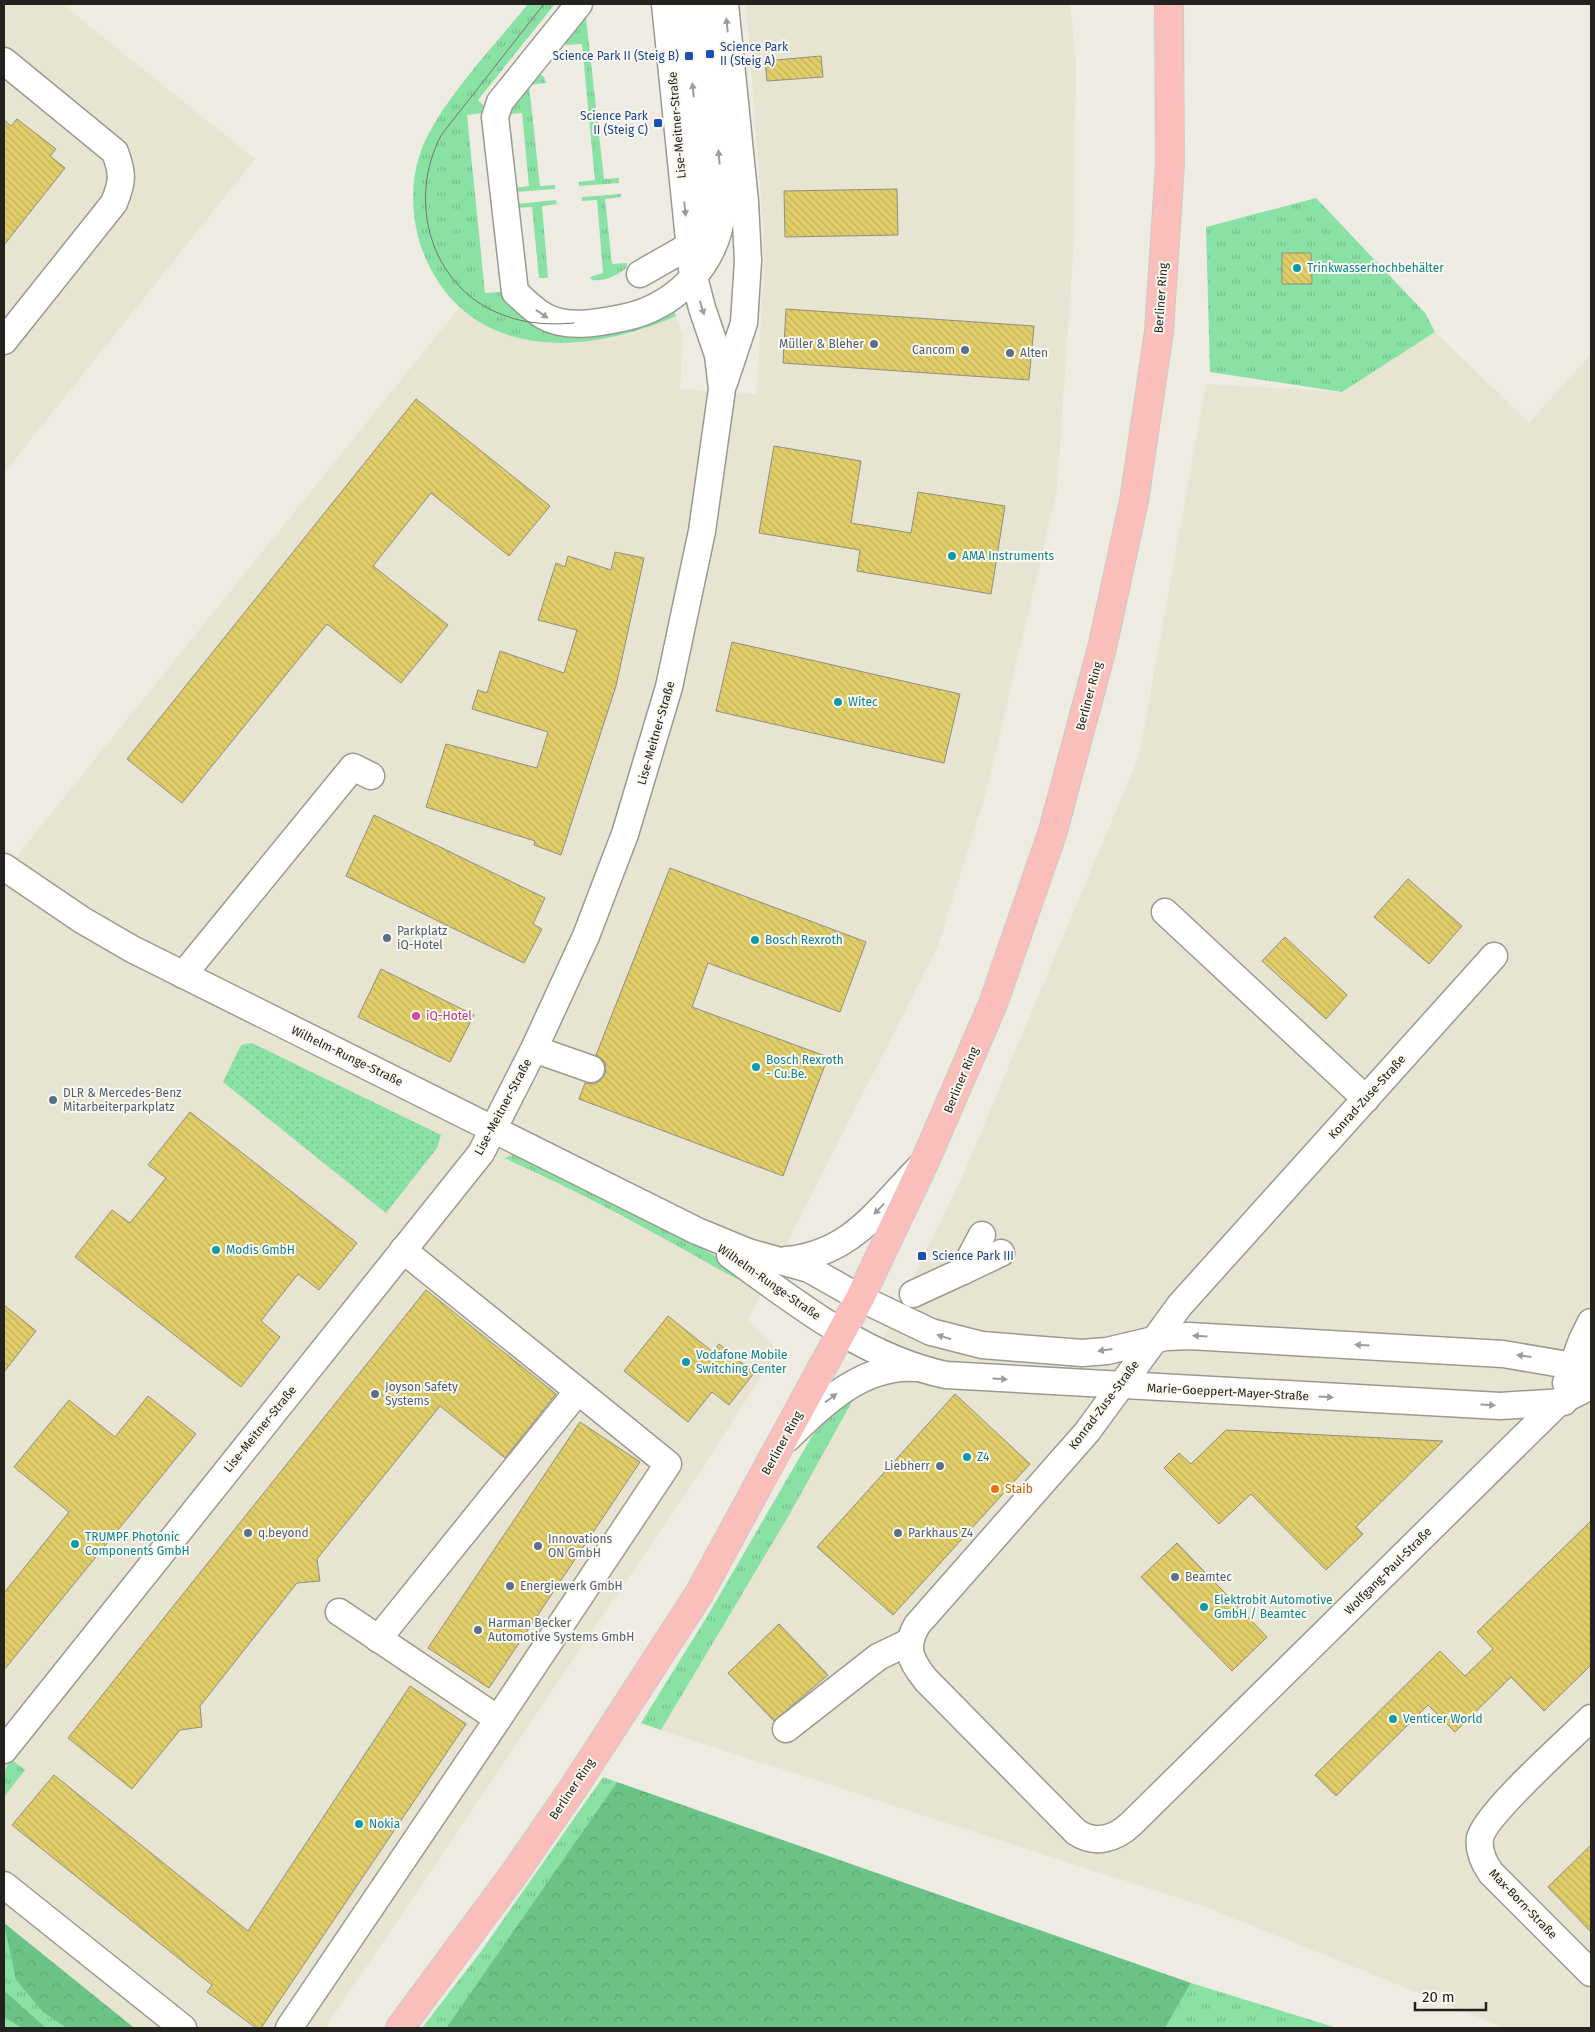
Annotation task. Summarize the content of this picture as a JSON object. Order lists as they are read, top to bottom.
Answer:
{
  "streets": {
    "main road": ["Berliner Ring"],
    "street": [
      "Lise-Meitner-Straße",
      "Wilhelm-Runge-Straße",
      "Konrad-Zuse-Straße",
      "Marie-Goeppert-Mayer-Straße",
      "Wolfgang-Paul-Straße",
      "Max-Born-Straße"
    ]
  },
  "crossings": [
    ["Lise-Meitner-Straße", "Wilhelm-Runge-Straße"],
    ["Berliner Ring", "Wilhelm-Runge-Straße"],
    ["Berliner Ring", "Marie-Goeppert-Mayer-Straße"],
    ["Wilhelm-Runge-Straße", "Marie-Goeppert-Mayer-Straße"],
    ["Konrad-Zuse-Straße", "Marie-Goeppert-Mayer-Straße"],
    ["Konrad-Zuse-Straße", "Wolfgang-Paul-Straße"],
    ["Marie-Goeppert-Mayer-Straße", "Wolfgang-Paul-Straße"]
  ],
  "places": {
    "transit": [
      "Science Park II (Steig A)",
      "Science Park II (Steig B)",
      "Science Park II (Steig C)",
      "Science Park III"
    ],
    "other": [
      "Trinkwasserhochbehälter",
      "Müller & Bleher",
      "Cancom",
      "Alten",
      "AMA Instruments",
      "Witec",
      "Parkplatz iQ-Hotel",
      "Bosch Rexroth",
      "iQ-Hotel",
      "Bosch Rexroth - Cu.Be.",
      "DLR & Mercedes-Benz Mitarbeiterparkplatz",
      "Modis GmbH",
      "Vodafone Mobile Switching Center",
      "Joyson Safety Systems",
      "Z4",
      "Liebherr",
      "Staib",
      "q.beyond",
      "Parkhaus Z4",
      "TRUMPF Photonic Components GmbH",
      "Innovations ON GmbH",
      "Beamtec",
      "Energiewerk GmbH",
      "Elektrobit Automotive GmbH / Beamtec",
      "Harman Becker Automotive Systems GmbH",
      "Venticer World",
      "Nokia"
    ]
  },
  "scale_bar": "20 m"
}
